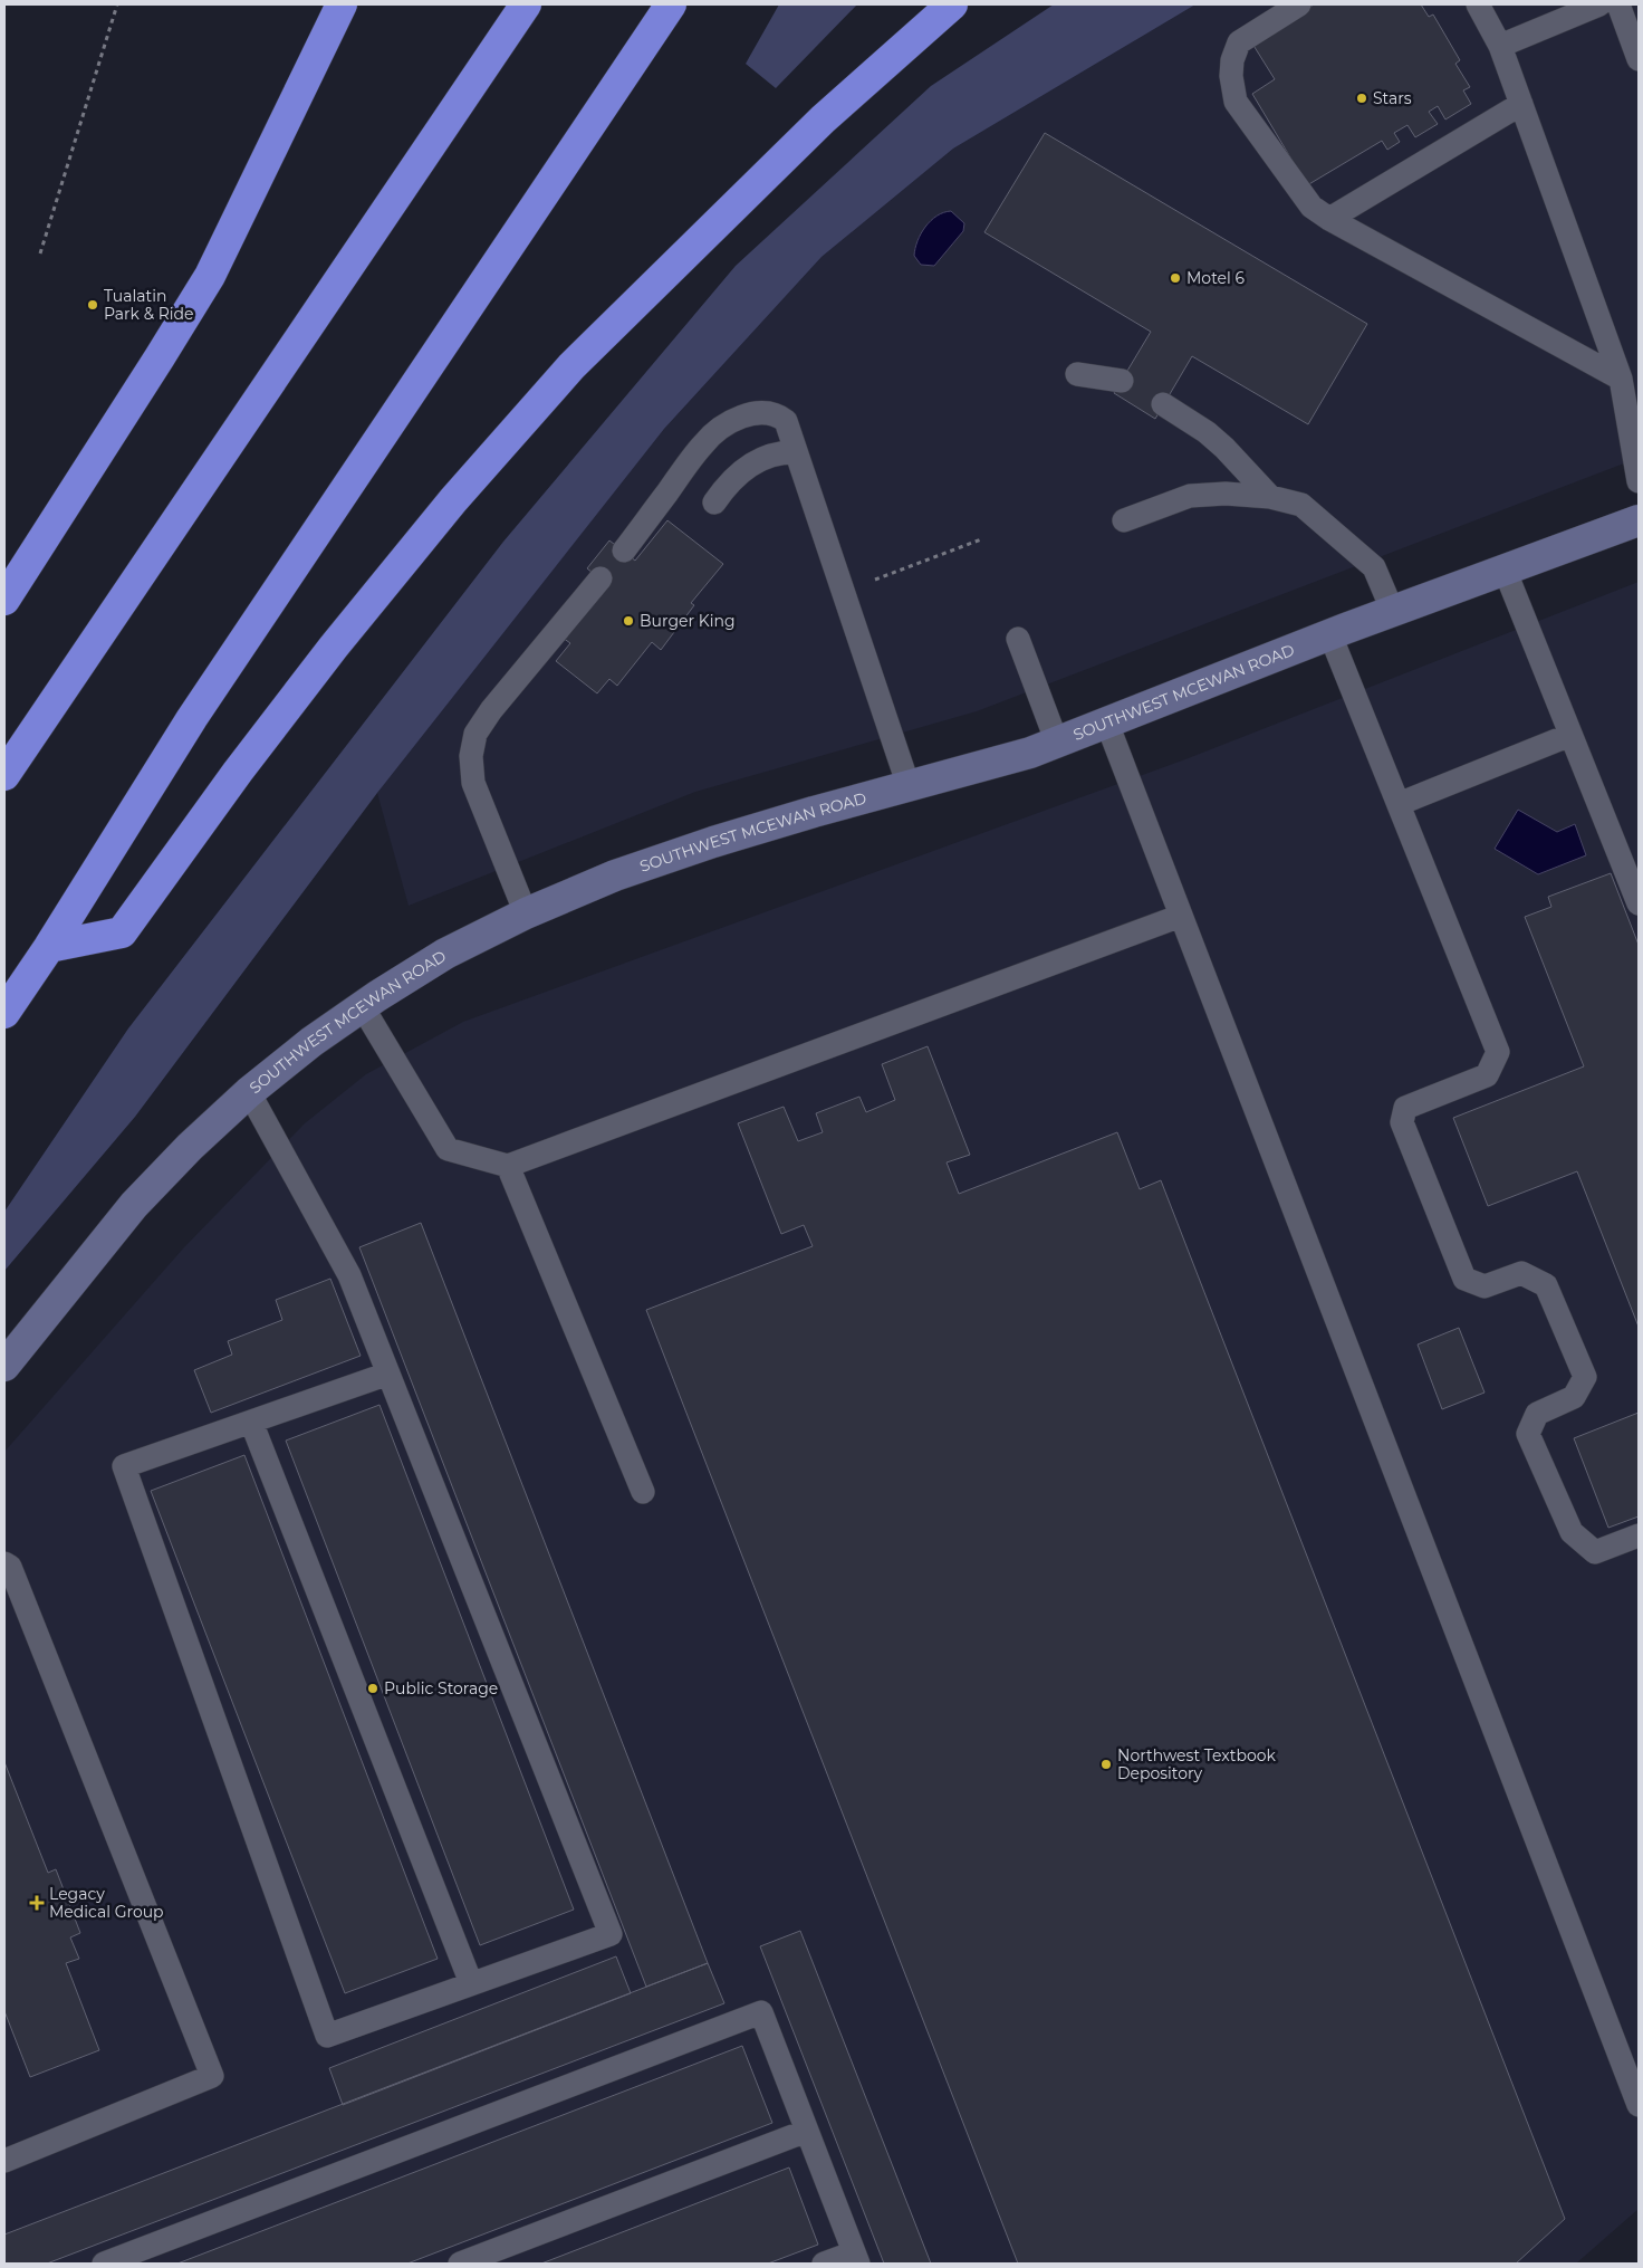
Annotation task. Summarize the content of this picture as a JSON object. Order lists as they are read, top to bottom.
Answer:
{
  "streets": {
    "street": ["SOUTHWEST MCEWAN ROAD"]
  },
  "places": {
    "other": [
      "Stars",
      "Motel 6",
      "Tualatin Park & Ride",
      "Burger King",
      "Public Storage",
      "Northwest Textbook Depository"
    ],
    "health": ["Legacy Medical Group"]
  }
}
